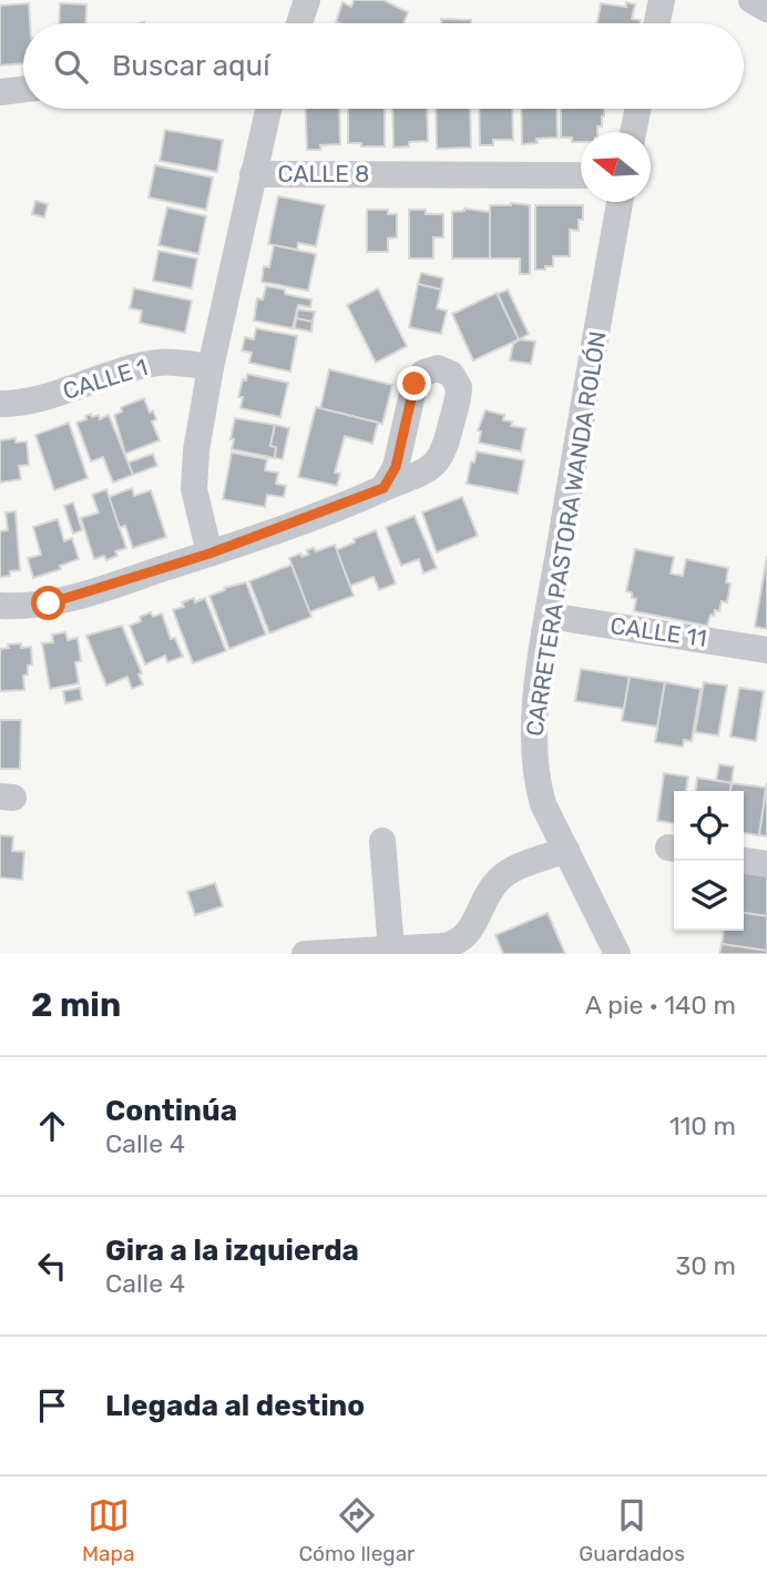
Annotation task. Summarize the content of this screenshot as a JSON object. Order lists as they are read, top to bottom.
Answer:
{
  "streets": {
    "street": [
      "CALLE 8",
      "CALLE 1",
      "CARRETERA PASTORA WANDA ROLÓN",
      "CALLE 11"
    ]
  },
  "crossings": [
    ["CALLE 8", "CALLE 1"],
    ["CARRETERA PASTORA WANDA ROLÓN", "CALLE 11"]
  ],
  "north": "left",
  "page": {
    "search": "Buscar aquí",
    "heading": ["2 min", "A pie · 140 m"],
    "list": [
      ["Continúa", "Calle 4", "110 m"],
      ["Gira a la izquierda", "Calle 4", "30 m"],
      "Llegada al destino"
    ],
    "nav": ["Mapa", "Cómo llegar", "Guardados"]
  }
}
